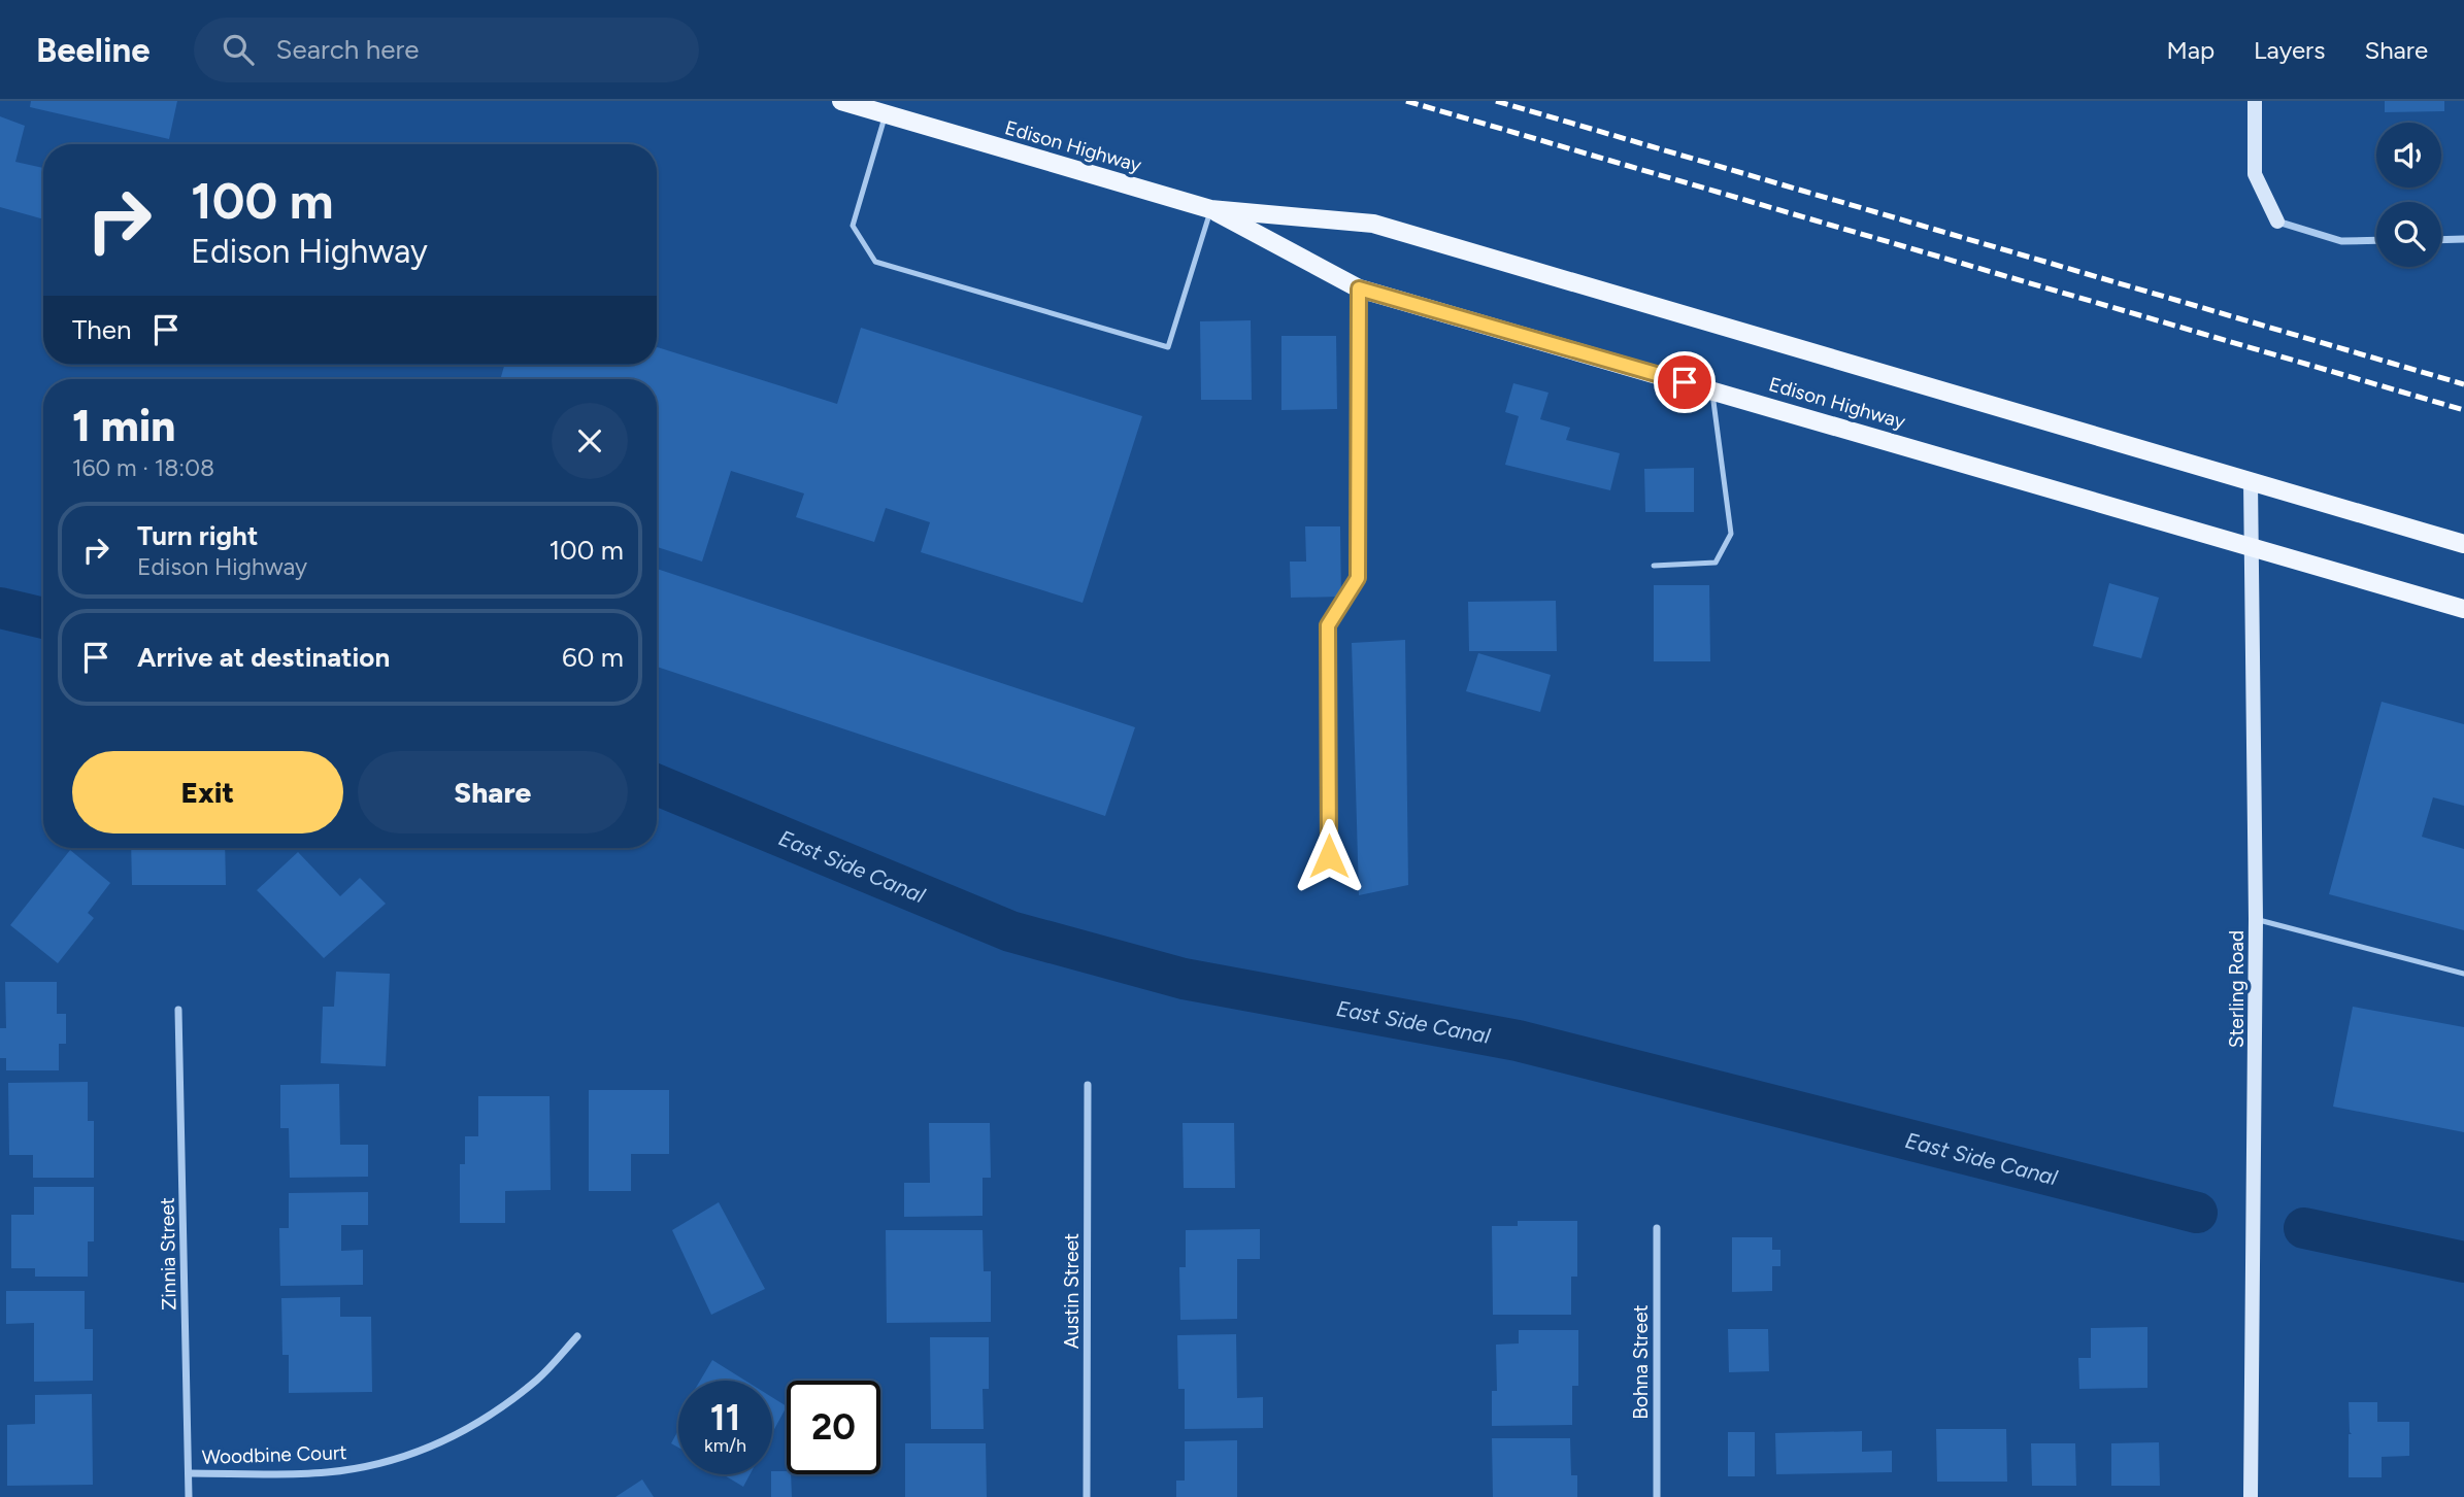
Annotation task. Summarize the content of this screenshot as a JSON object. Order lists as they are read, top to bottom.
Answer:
{
  "streets": {
    "main road": ["Edison Highway"],
    "street": [
      "Sterling Road",
      "Zinnia Street",
      "Austin Street",
      "Bohna Street",
      "Woodbine Court"
    ]
  },
  "crossings": [
    ["Edison Highway", "Sterling Road"],
    ["Zinnia Street", "Woodbine Court"]
  ],
  "water": ["East Side Canal"],
  "page": {
    "header": "Beeline",
    "search": "Search here",
    "nav": ["Map", "Layers", "Share"],
    "turn": ["100 m", "Edison Highway"],
    "then": "Then",
    "heading": ["1 min", "160 m · 18:08"],
    "list": [
      {
        "name": "Turn right",
        "note": "Edison Highway",
        "value": "100 m"
      },
      {
        "name": "Arrive at destination",
        "value": "60 m"
      }
    ],
    "buttons": ["Exit", "Share"],
    "speed": "11 km/h",
    "limit": "20"
  }
}
